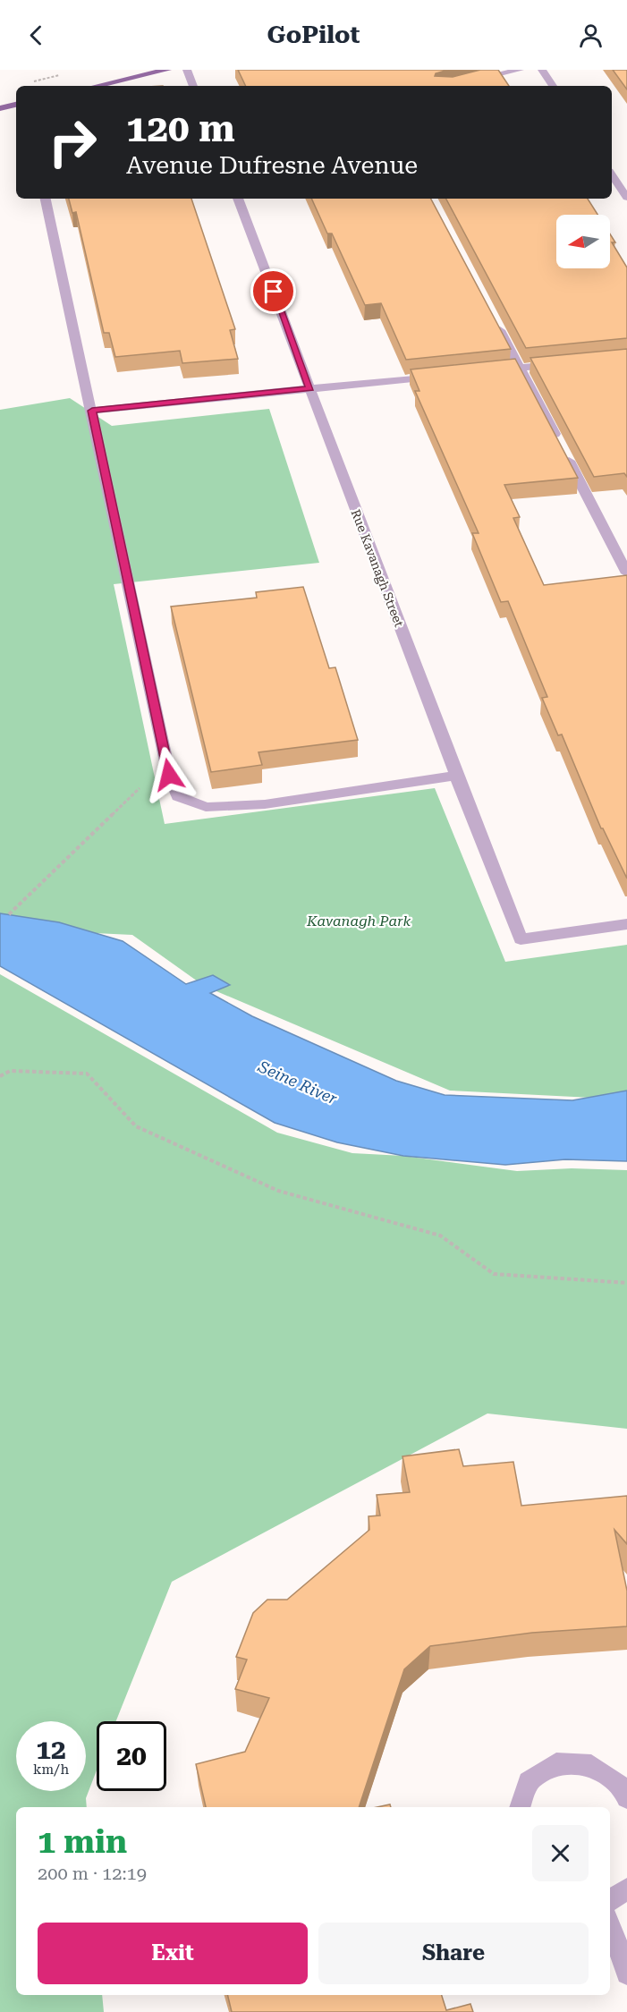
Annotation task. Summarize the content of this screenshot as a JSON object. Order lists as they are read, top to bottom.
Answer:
{
  "streets": {
    "street": ["Rue Kavanagh Street"]
  },
  "water": ["Seine River"],
  "parks": ["Kavanagh Park"],
  "north": "left",
  "page": {
    "header": "GoPilot",
    "turn": ["120 m", "Avenue Dufresne Avenue"],
    "speed": "12 km/h",
    "limit": "20",
    "heading": ["1 min", "200 m · 12:19"],
    "buttons": ["Exit", "Share"]
  }
}
